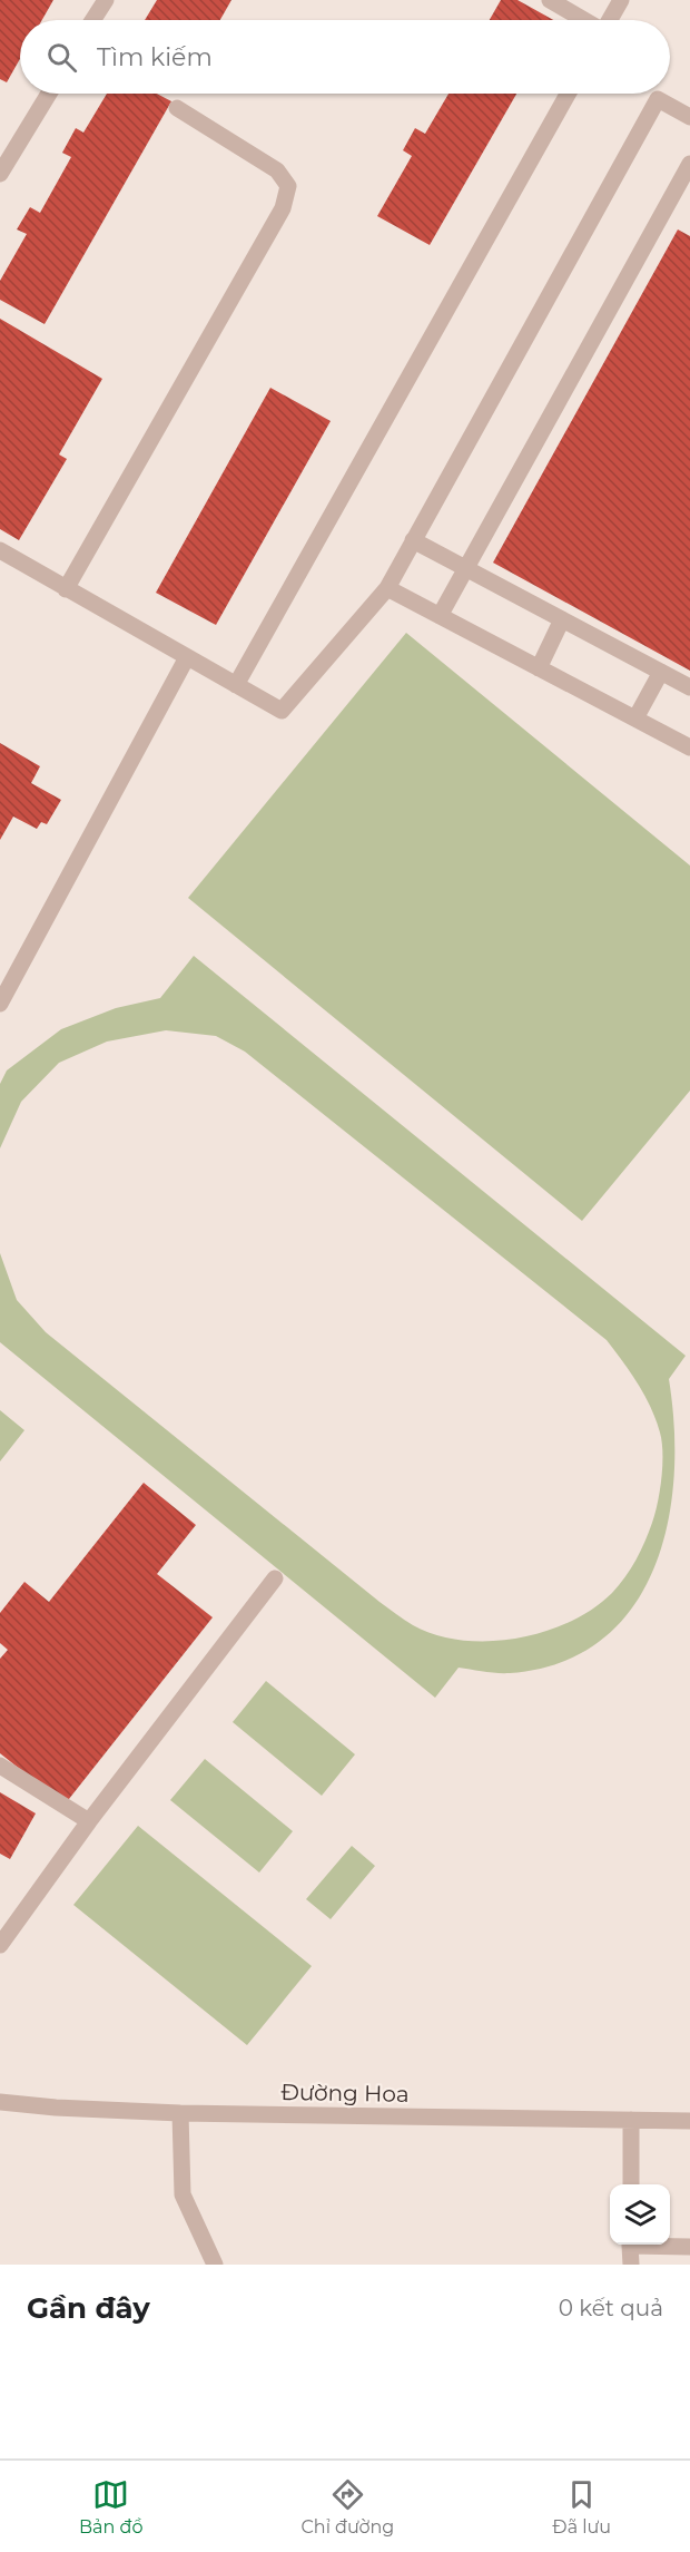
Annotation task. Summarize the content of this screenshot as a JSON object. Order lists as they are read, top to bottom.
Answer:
{
  "streets": {
    "street": ["Đường Hoa"]
  },
  "page": {
    "search": "Tìm kiếm",
    "heading": ["Gần đây", "0 kết quả"],
    "nav": ["Bản đồ", "Chỉ đường", "Đã lưu"]
  }
}
